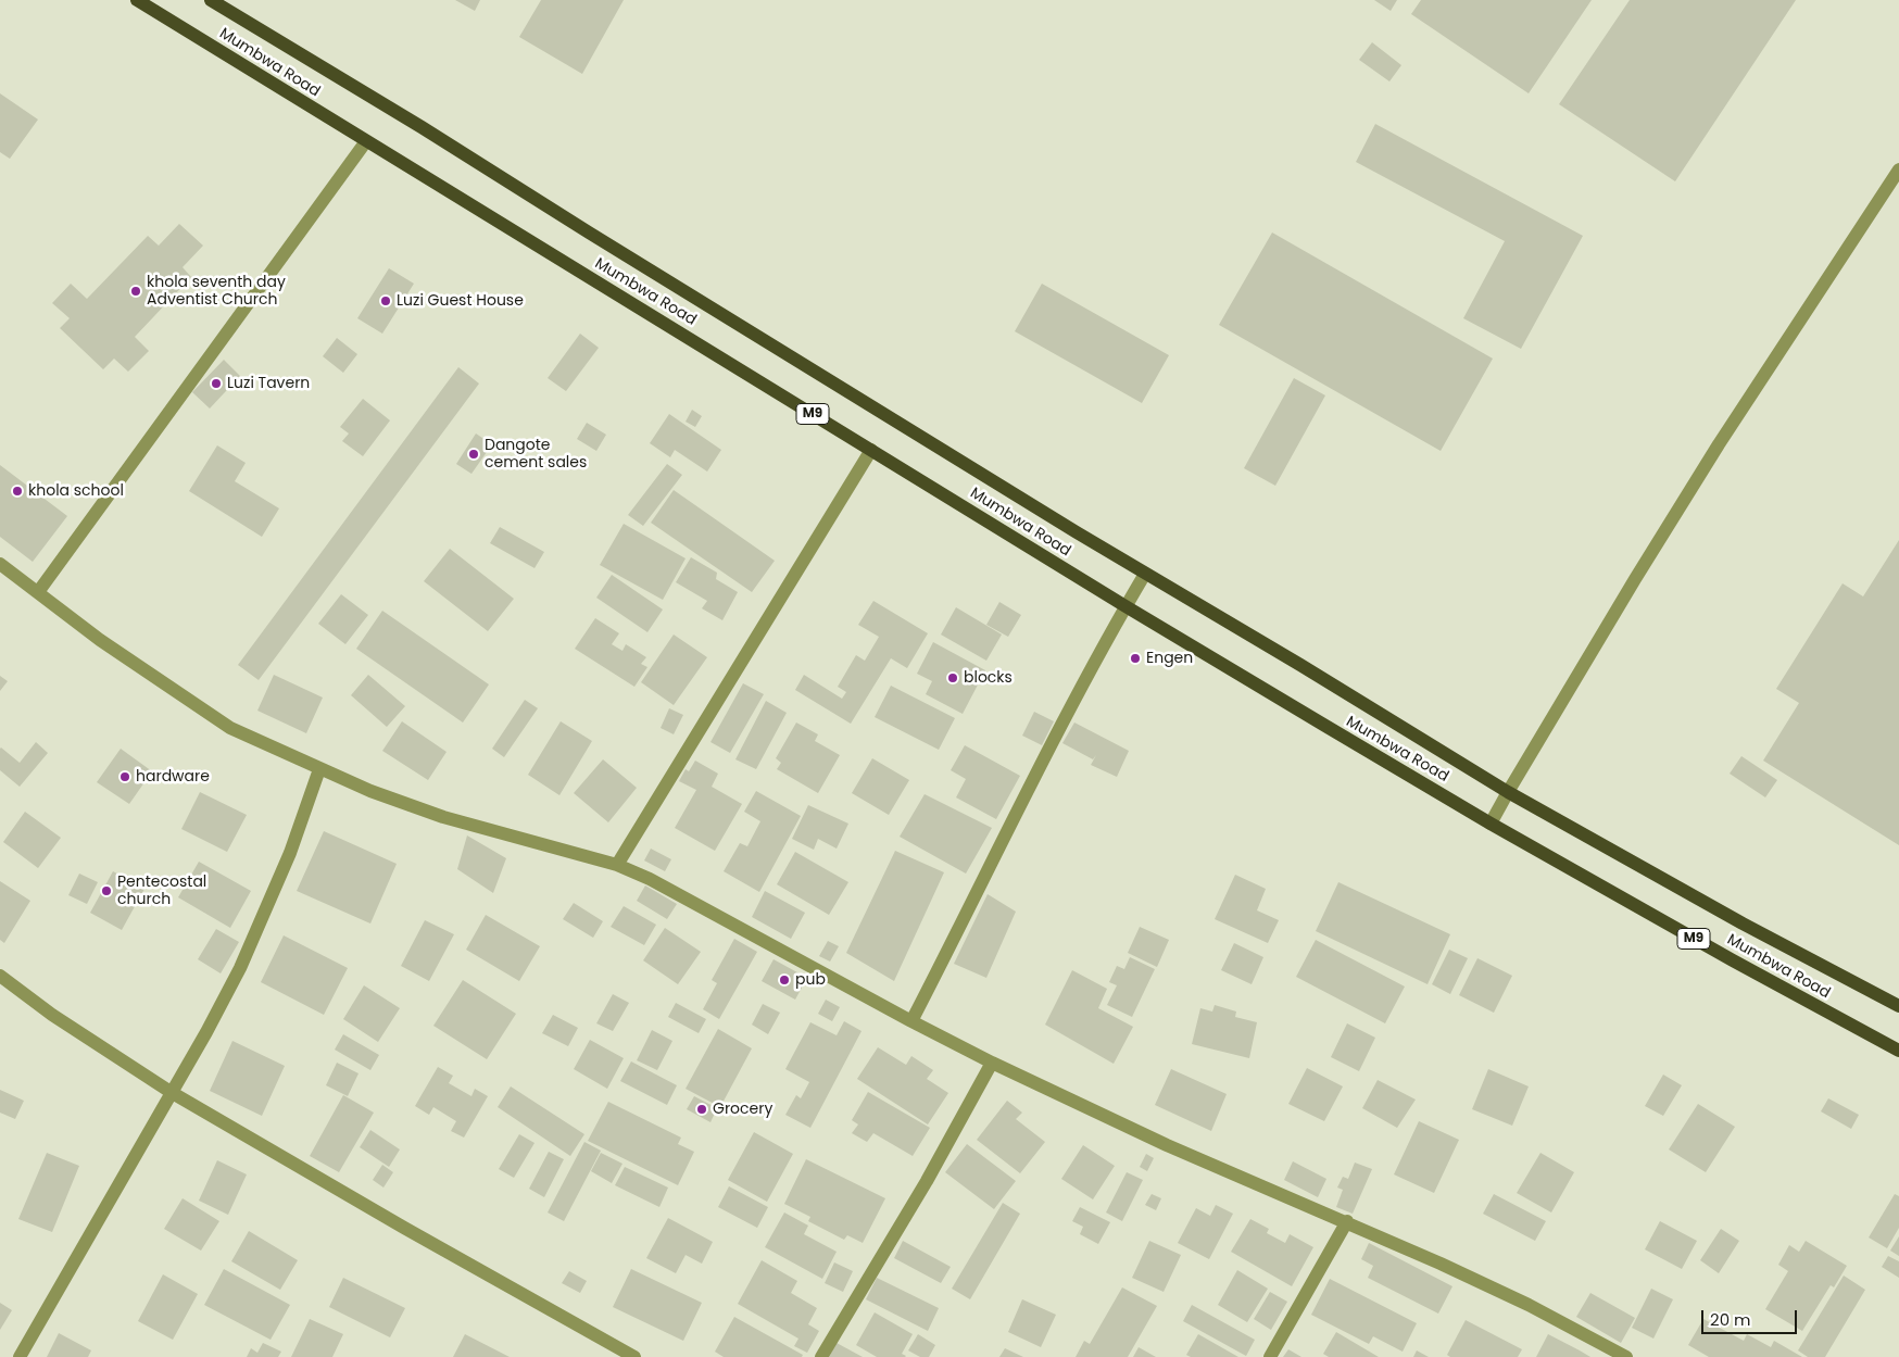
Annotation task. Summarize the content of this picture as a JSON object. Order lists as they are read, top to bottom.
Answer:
{
  "streets": {
    "main road": ["Mumbwa Road", "M9"]
  },
  "places": [
    "khola seventh day Adventist Church",
    "Luzi Guest House",
    "Luzi Tavern",
    "Dangote cement sales",
    "khola school",
    "Engen",
    "blocks",
    "hardware",
    "Pentecostal church",
    "pub",
    "Grocery"
  ],
  "scale_bar": "20 m"
}
